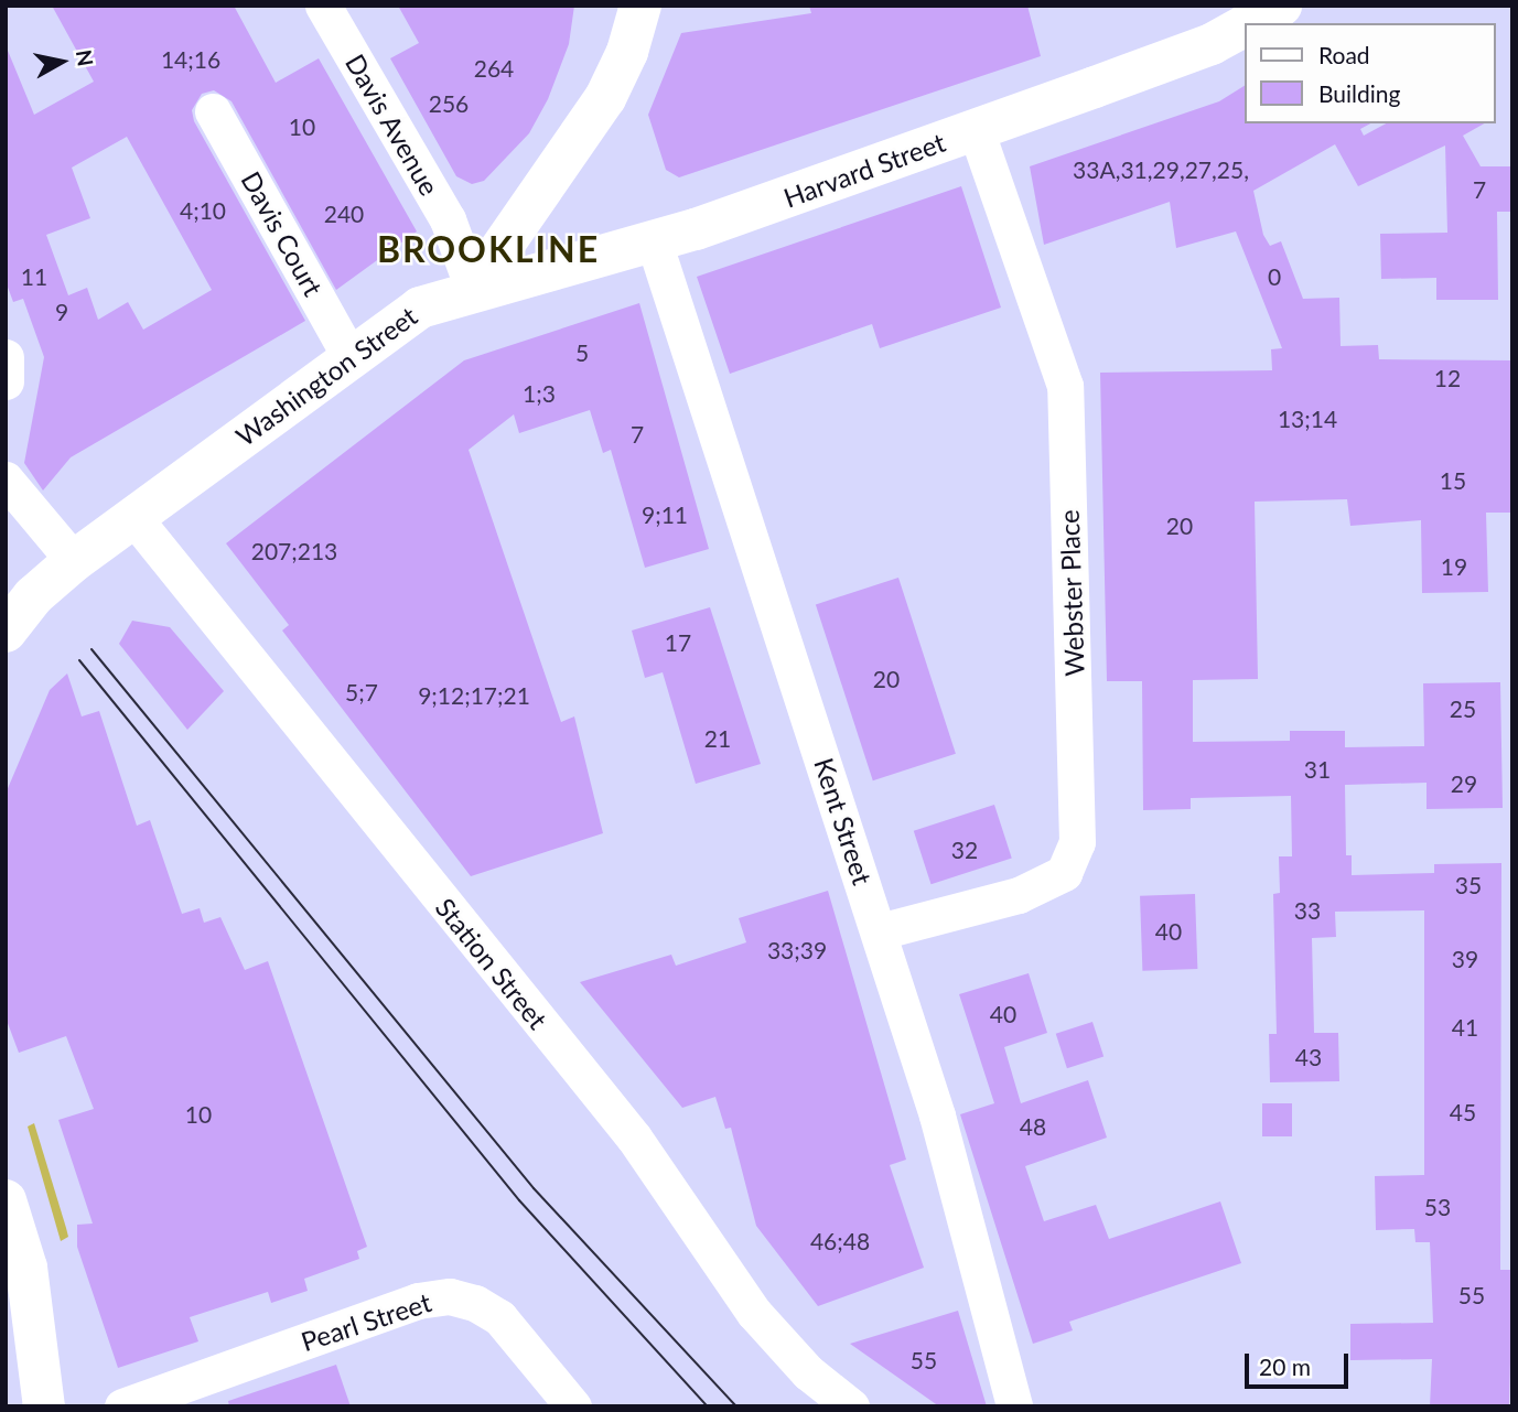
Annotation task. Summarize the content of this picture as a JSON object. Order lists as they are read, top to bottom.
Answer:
{
  "streets": {
    "main road": ["Harvard Street", "Washington Street"],
    "street": [
      "Davis Avenue",
      "Davis Court",
      "Webster Place",
      "Kent Street",
      "Station Street",
      "Pearl Street"
    ]
  },
  "crossings": [
    ["Davis Avenue", "Harvard Street"],
    ["Davis Avenue", "Washington Street"],
    ["Harvard Street", "Washington Street"],
    ["Harvard Street", "Webster Place"],
    ["Harvard Street", "Kent Street"],
    ["Davis Court", "Washington Street"],
    ["Washington Street", "Station Street"],
    ["Webster Place", "Kent Street"]
  ],
  "districts": ["BROOKLINE"],
  "house_numbers": [
    "14;16",
    "264",
    "256",
    "10",
    "33A,31,29,27,25,",
    "7",
    "4;10",
    "240",
    "11",
    "0",
    "9",
    "5",
    "12",
    "1;3",
    "13;14",
    "7",
    "15",
    "9;11",
    "20",
    "207;213",
    "19",
    "17",
    "20",
    "5;7",
    "9;12;17;21",
    "25",
    "21",
    "31",
    "29",
    "32",
    "35",
    "33",
    "40",
    "33;39",
    "39",
    "40",
    "41",
    "43",
    "45",
    "10",
    "48",
    "53",
    "46;48",
    "55",
    "55"
  ],
  "legend": ["Road", "Building"],
  "scale_bar": "20 m",
  "north": "right"
}
